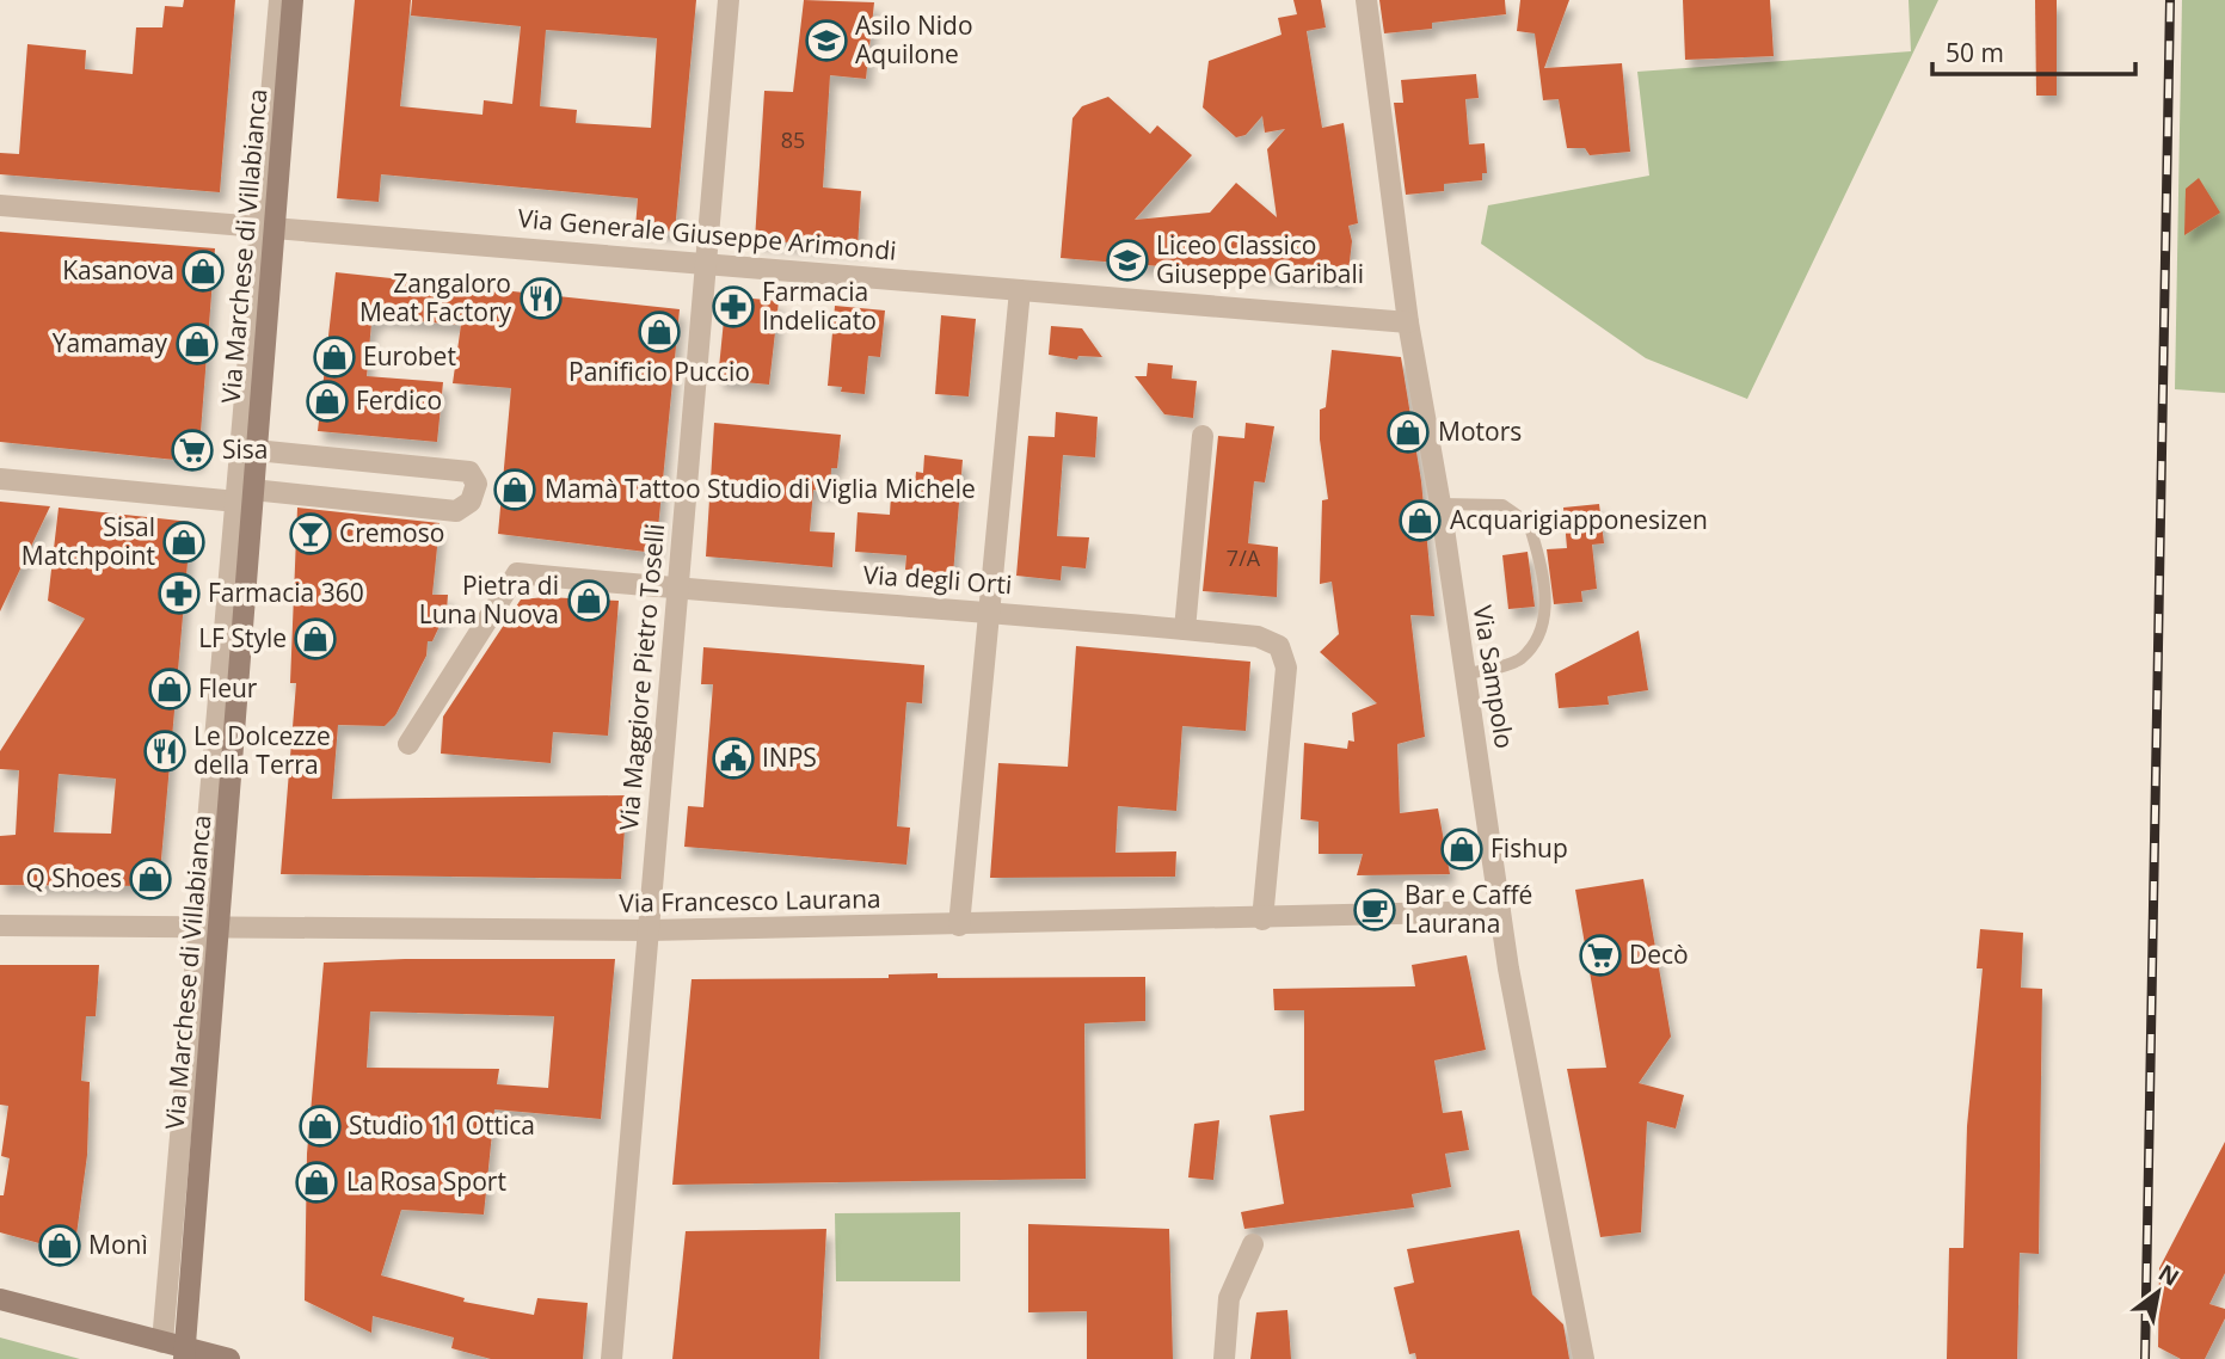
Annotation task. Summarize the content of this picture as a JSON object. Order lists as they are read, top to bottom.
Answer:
{
  "streets": {
    "street": [
      "Via Generale Giuseppe Arimondi",
      "Via Marchese di Villabianca",
      "Via degli Orti",
      "Via Maggiore Pietro Toselli",
      "Via Sampolo",
      "Via Francesco Laurana"
    ]
  },
  "crossings": [
    ["Via Generale Giuseppe Arimondi", "Via Marchese di Villabianca"],
    ["Via Generale Giuseppe Arimondi", "Via Maggiore Pietro Toselli"],
    ["Via Generale Giuseppe Arimondi", "Via Sampolo"],
    ["Via Marchese di Villabianca", "Via Francesco Laurana"],
    ["Via degli Orti", "Via Maggiore Pietro Toselli"],
    ["Via degli Orti", "Via Francesco Laurana"],
    ["Via Maggiore Pietro Toselli", "Via Francesco Laurana"],
    ["Via Sampolo", "Via Francesco Laurana"]
  ],
  "places": {
    "school or university": ["Asilo Nido Aquilone", "Liceo Classico Giuseppe Garibali"],
    "shop": [
      "Kasanova",
      "Panificio Puccio",
      "Yamamay",
      "Eurobet",
      "Ferdico",
      "Motors",
      "Mamà Tattoo Studio di Viglia Michele",
      "Acquarigiapponesizen",
      "Sisal Matchpoint",
      "Pietra di Luna Nuova",
      "LF Style",
      "Fleur",
      "Fishup",
      "Q Shoes",
      "Studio 11 Ottica",
      "La Rosa Sport",
      "Monì"
    ],
    "restaurant": ["Zangaloro Meat Factory", "Le Dolcezze della Terra"],
    "pharmacy": ["Farmacia Indelicato", "Farmacia 360"],
    "supermarket": ["Sisa", "Decò"],
    "bar": ["Cremoso"],
    "public building": ["INPS"],
    "cafe": ["Bar e Caffé Laurana"]
  },
  "house_numbers": ["85", "7/A"],
  "scale_bar": "50 m",
  "north": "top right"
}
